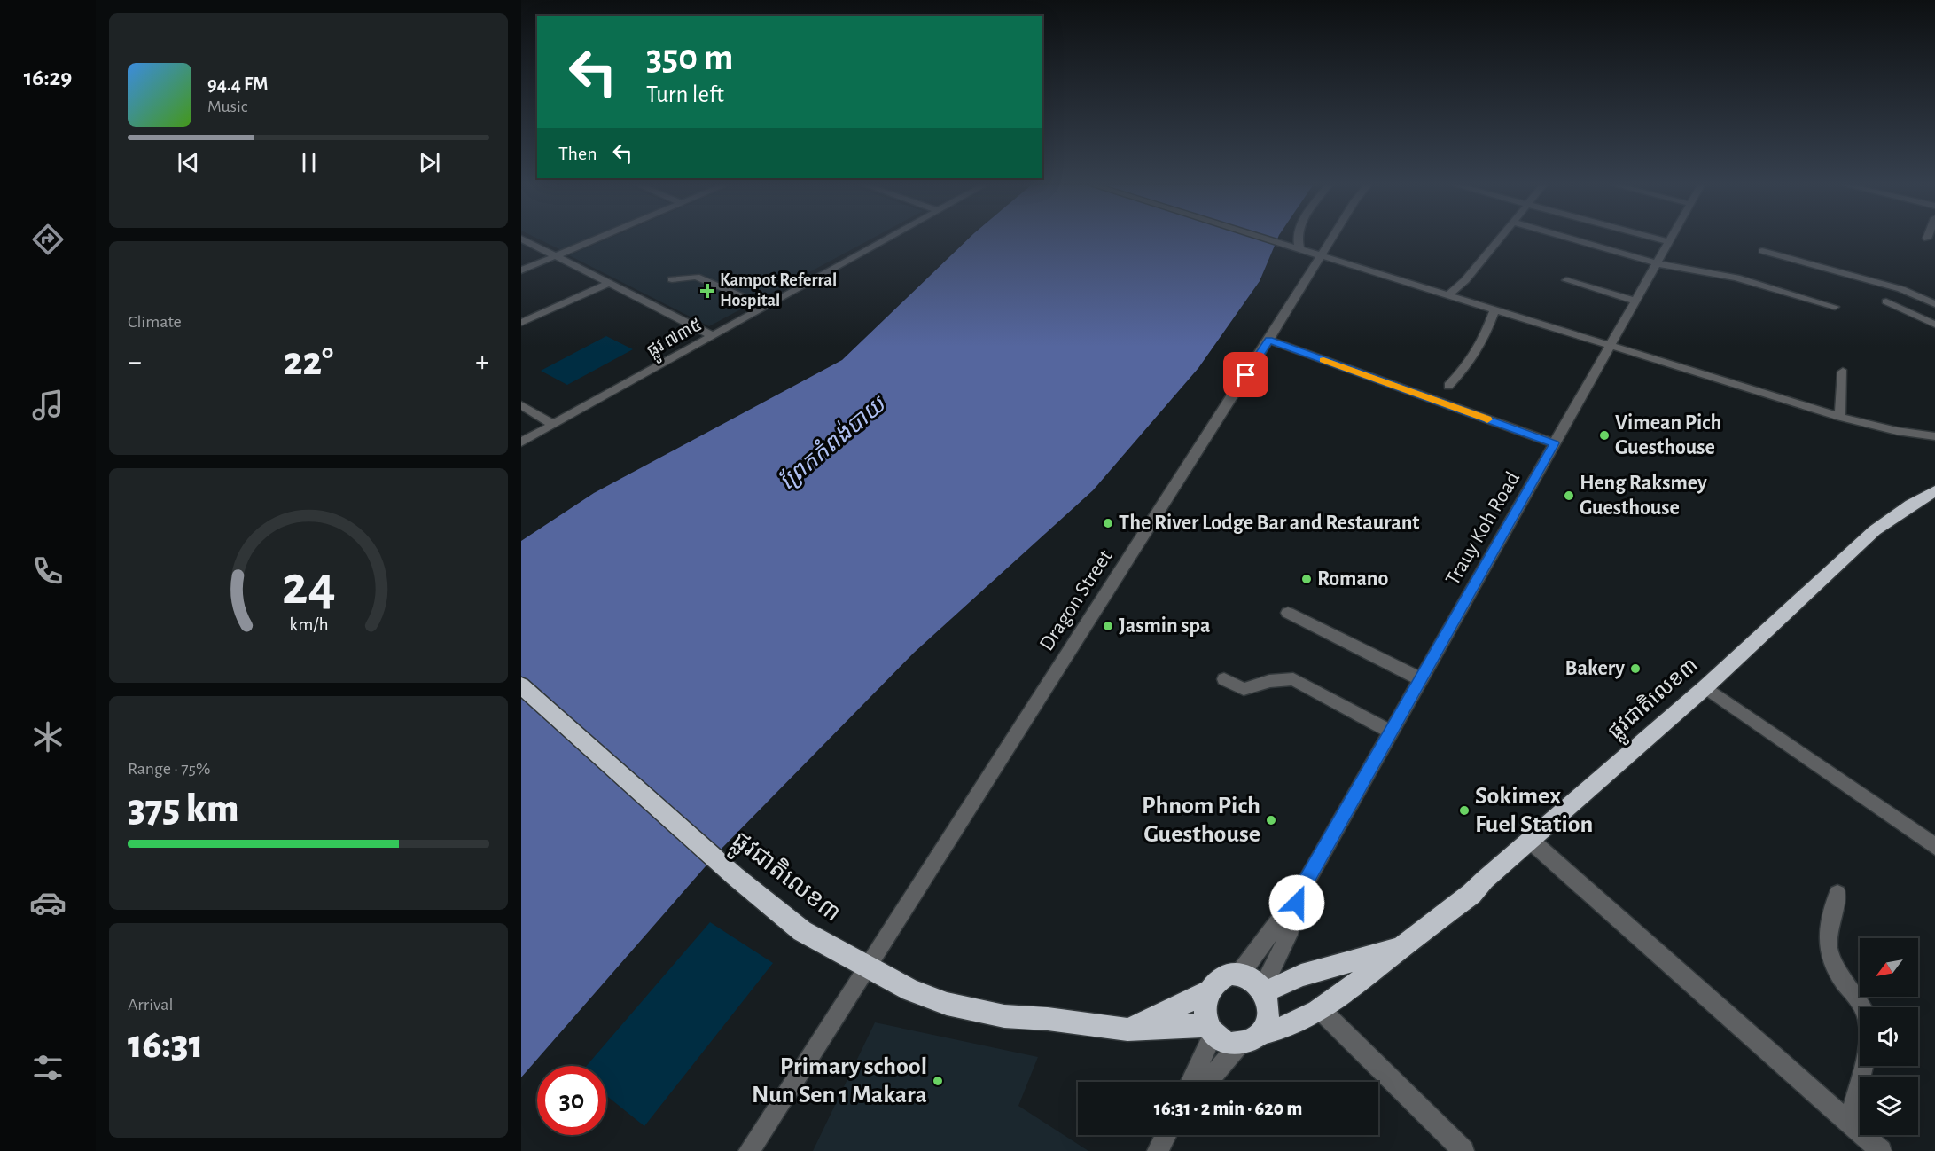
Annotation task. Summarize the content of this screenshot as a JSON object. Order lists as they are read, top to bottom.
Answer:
{
  "streets": {
    "highway": ["ផ្លូវជាតិលេខ៣"],
    "street": ["ផ្លូវ ៧៣៥", "Trauy Koh Road", "Dragon Street"]
  },
  "crossings": [
    ["Dragon Street", "ផ្លូវជាតិលេខ៣"]
  ],
  "water": ["ព្រែកកំពង់បាយ"],
  "places": {
    "health": ["Kampot Referral Hospital"],
    "other": [
      "Vimean Pich Guesthouse",
      "Heng Raksmey Guesthouse",
      "The River Lodge Bar and Restaurant",
      "Romano",
      "Jasmin spa",
      "Bakery",
      "Sokimex Fuel Station",
      "Phnom Pich Guesthouse",
      "Primary school Nun Sen 1 Makara"
    ]
  },
  "north": "bottom left",
  "page": {
    "tabs": "16:29",
    "turn": ["350 m", "Turn left"],
    "song": ["94.4 FM", "Music"],
    "then": "Then",
    "tile": [
      "Climate",
      ["Range · 75%", "375 km"],
      ["Arrival", "16:31"]
    ],
    "heat": ["−", "22°", "+"],
    "limit": "30",
    "trip": "16:31 · 2 min · 620 m",
    "gauge": ["24", "km/h"]
  }
}
